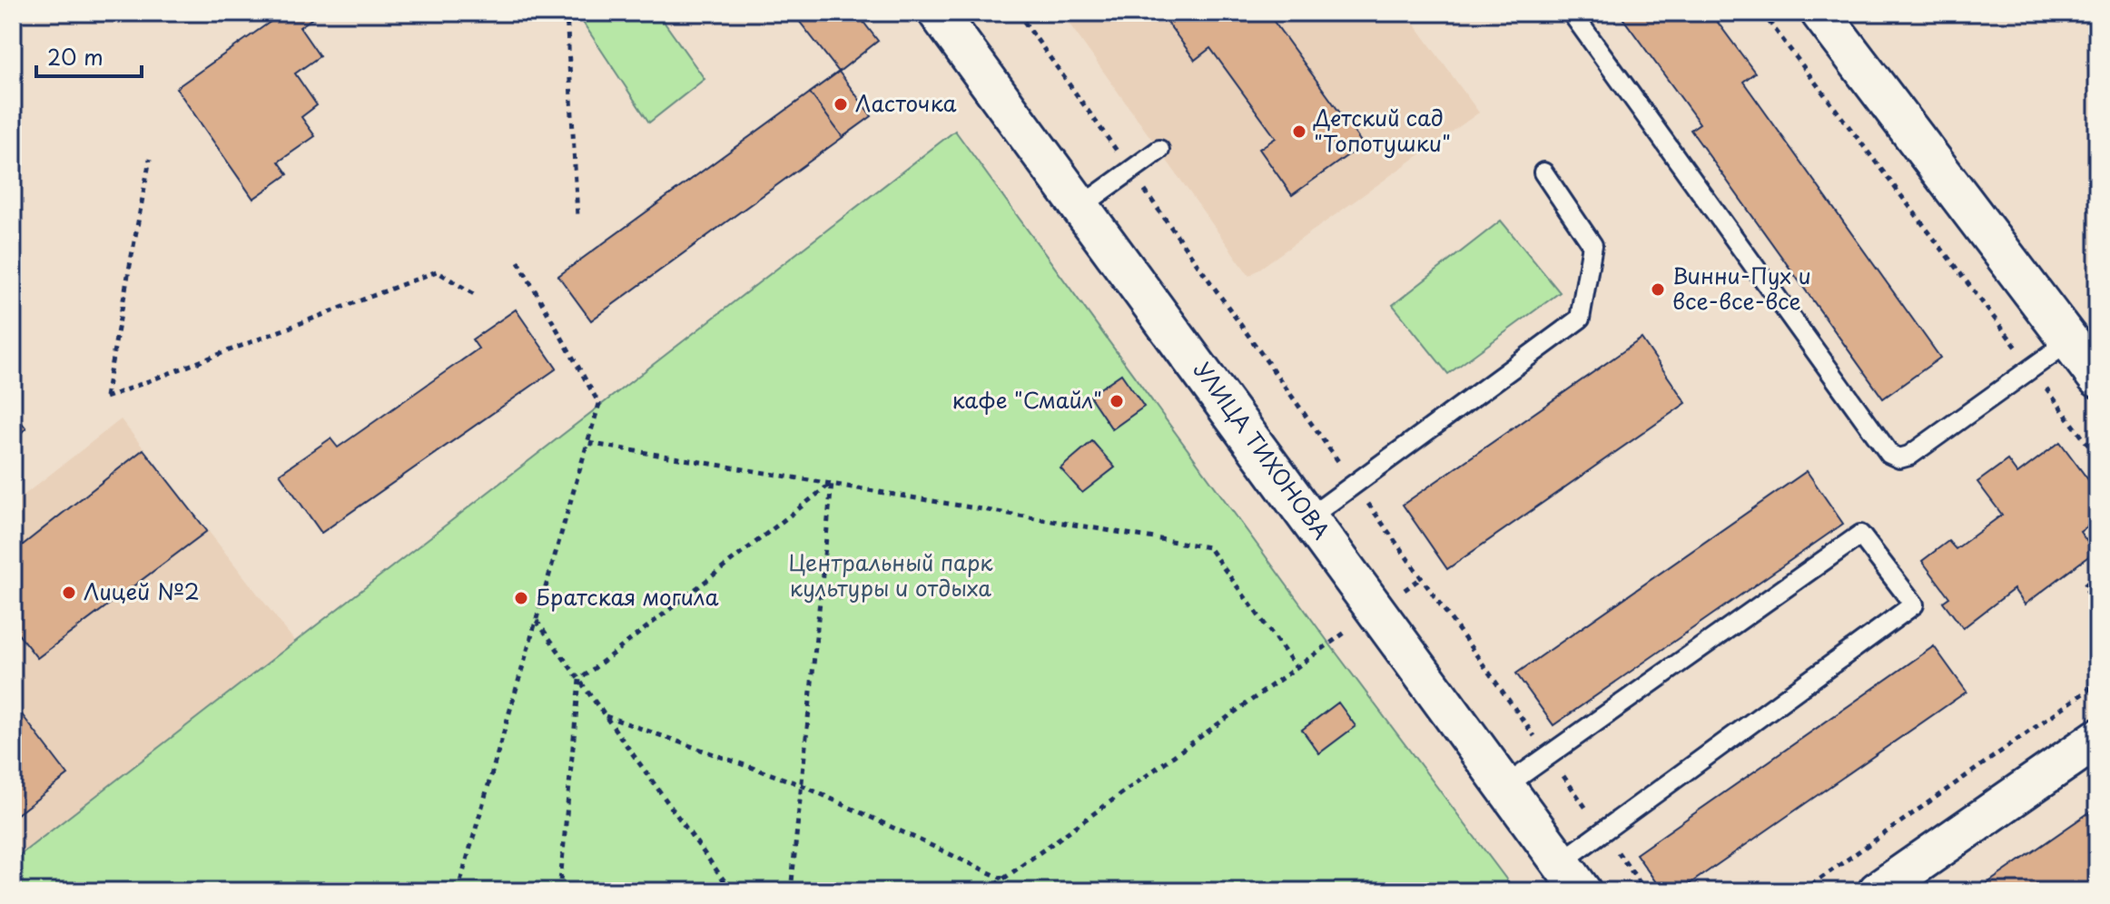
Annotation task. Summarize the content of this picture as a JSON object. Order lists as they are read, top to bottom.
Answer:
{
  "streets": {
    "street": ["УЛИЦА ТИХОНОВА"]
  },
  "parks": ["Центральный парк культуры и отдыха"],
  "places": [
    "Ласточка",
    "Детский сад \"Топотушки\"",
    "Винни-Пух и все-все-все",
    "кафе \"Смайл\"",
    "Лицей №2",
    "Братская могила"
  ],
  "scale_bar": "20 m"
}
